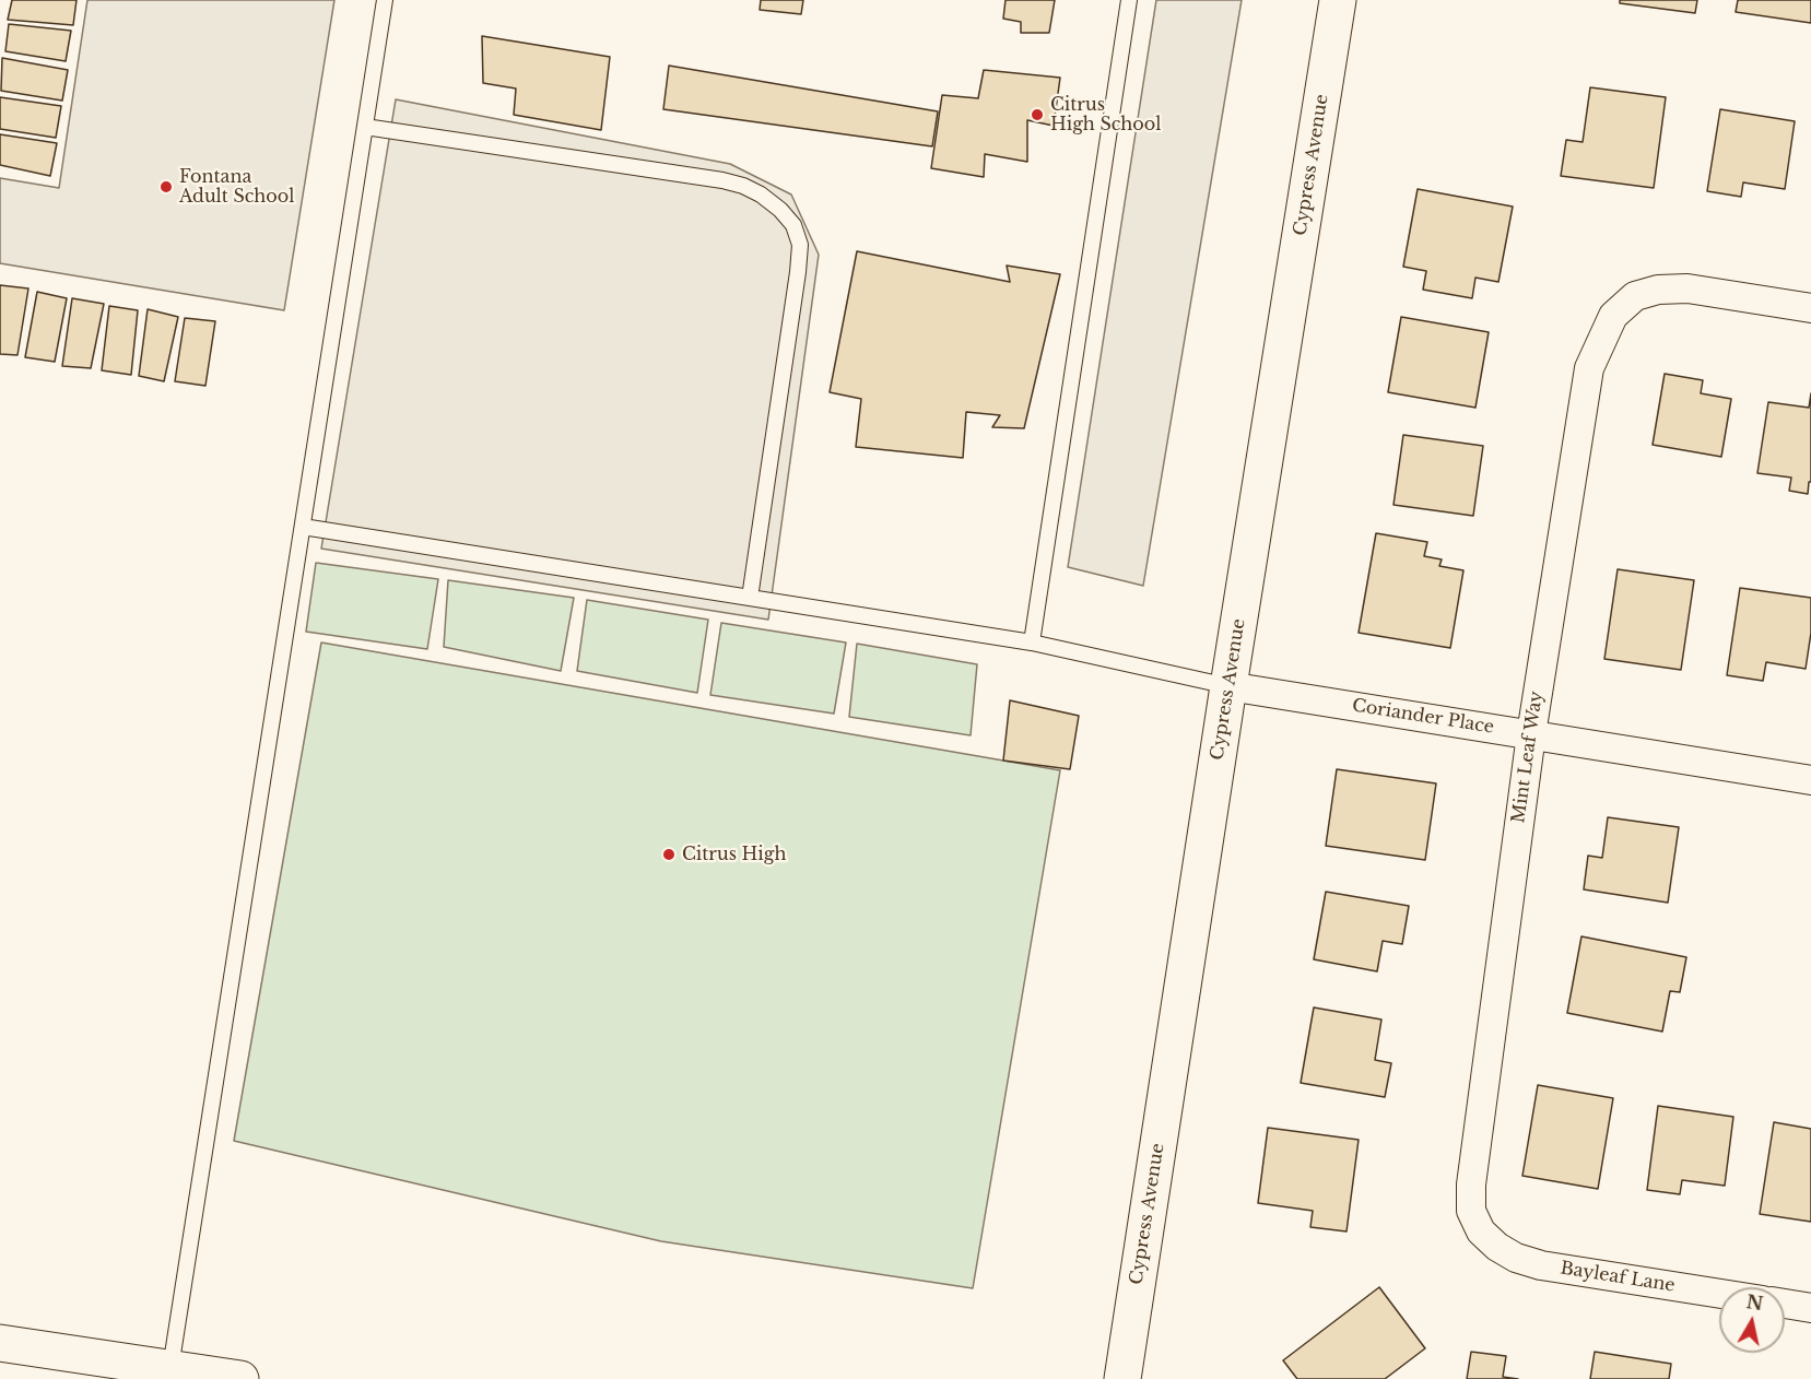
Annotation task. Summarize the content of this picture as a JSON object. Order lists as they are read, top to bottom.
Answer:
{
  "streets": {
    "street": [
      "Cypress Avenue",
      "Coriander Place",
      "Mint Leaf Way",
      "Bayleaf Lane"
    ]
  },
  "crossings": [
    ["Cypress Avenue", "Coriander Place"],
    ["Coriander Place", "Mint Leaf Way"],
    ["Mint Leaf Way", "Bayleaf Lane"]
  ],
  "places": ["Citrus High School", "Fontana Adult School", "Citrus High"],
  "north": "top"
}
